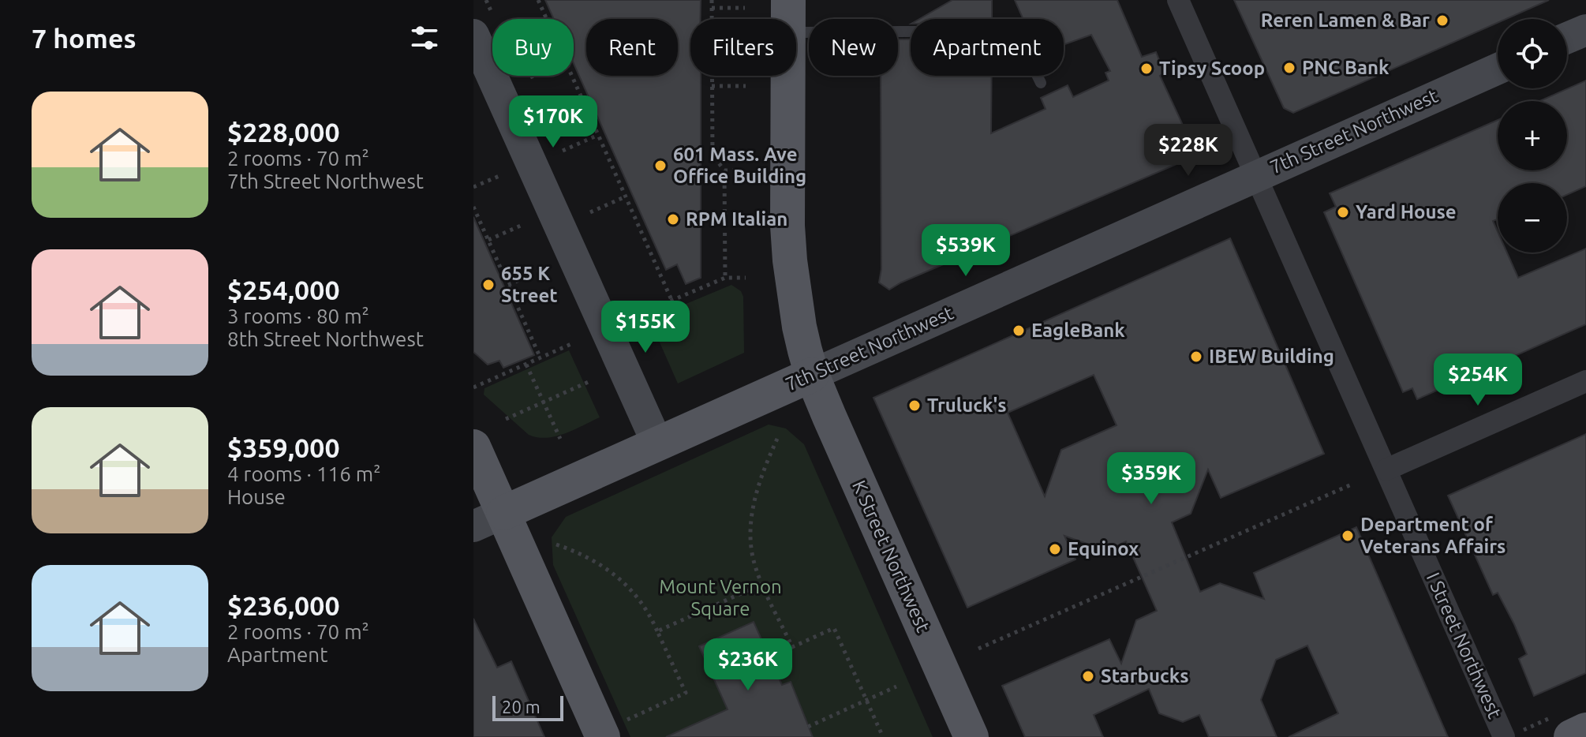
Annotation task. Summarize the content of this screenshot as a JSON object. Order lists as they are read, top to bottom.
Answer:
{
  "streets": {
    "main road": ["7th Street Northwest", "K Street Northwest"],
    "street": ["I Street Northwest"]
  },
  "crossings": [
    ["7th Street Northwest", "K Street Northwest"],
    ["7th Street Northwest", "I Street Northwest"]
  ],
  "parks": ["Mount Vernon Square"],
  "places": [
    "Reren Lamen & Bar",
    "PNC Bank",
    "Tipsy Scoop",
    "601 Mass. Ave Office Building",
    "Yard House",
    "RPM Italian",
    "655 K Street",
    "EagleBank",
    "IBEW Building",
    "Truluck's",
    "Department of Veterans Affairs",
    "Equinox",
    "Starbucks"
  ],
  "scale_bar": "20 m",
  "page": {
    "heading": "7 homes",
    "map_buttons": ["+", "−"],
    "chip": [
      "Buy",
      "Rent",
      "Filters",
      "New",
      "Apartment"
    ],
    "list": [
      {
        "name": "$228,000",
        "note": "2 rooms · 70 m² · 7th Street Northwest"
      },
      {
        "name": "$254,000",
        "note": "3 rooms · 80 m² · 8th Street Northwest"
      },
      {
        "name": "$359,000",
        "note": "4 rooms · 116 m² · House"
      },
      {
        "name": "$236,000",
        "note": "2 rooms · 70 m² · Apartment"
      }
    ],
    "price": [
      "$170K",
      "$228K",
      "$539K",
      "$155K",
      "$254K",
      "$359K",
      "$236K"
    ],
    "scale": "20 m"
  }
}
